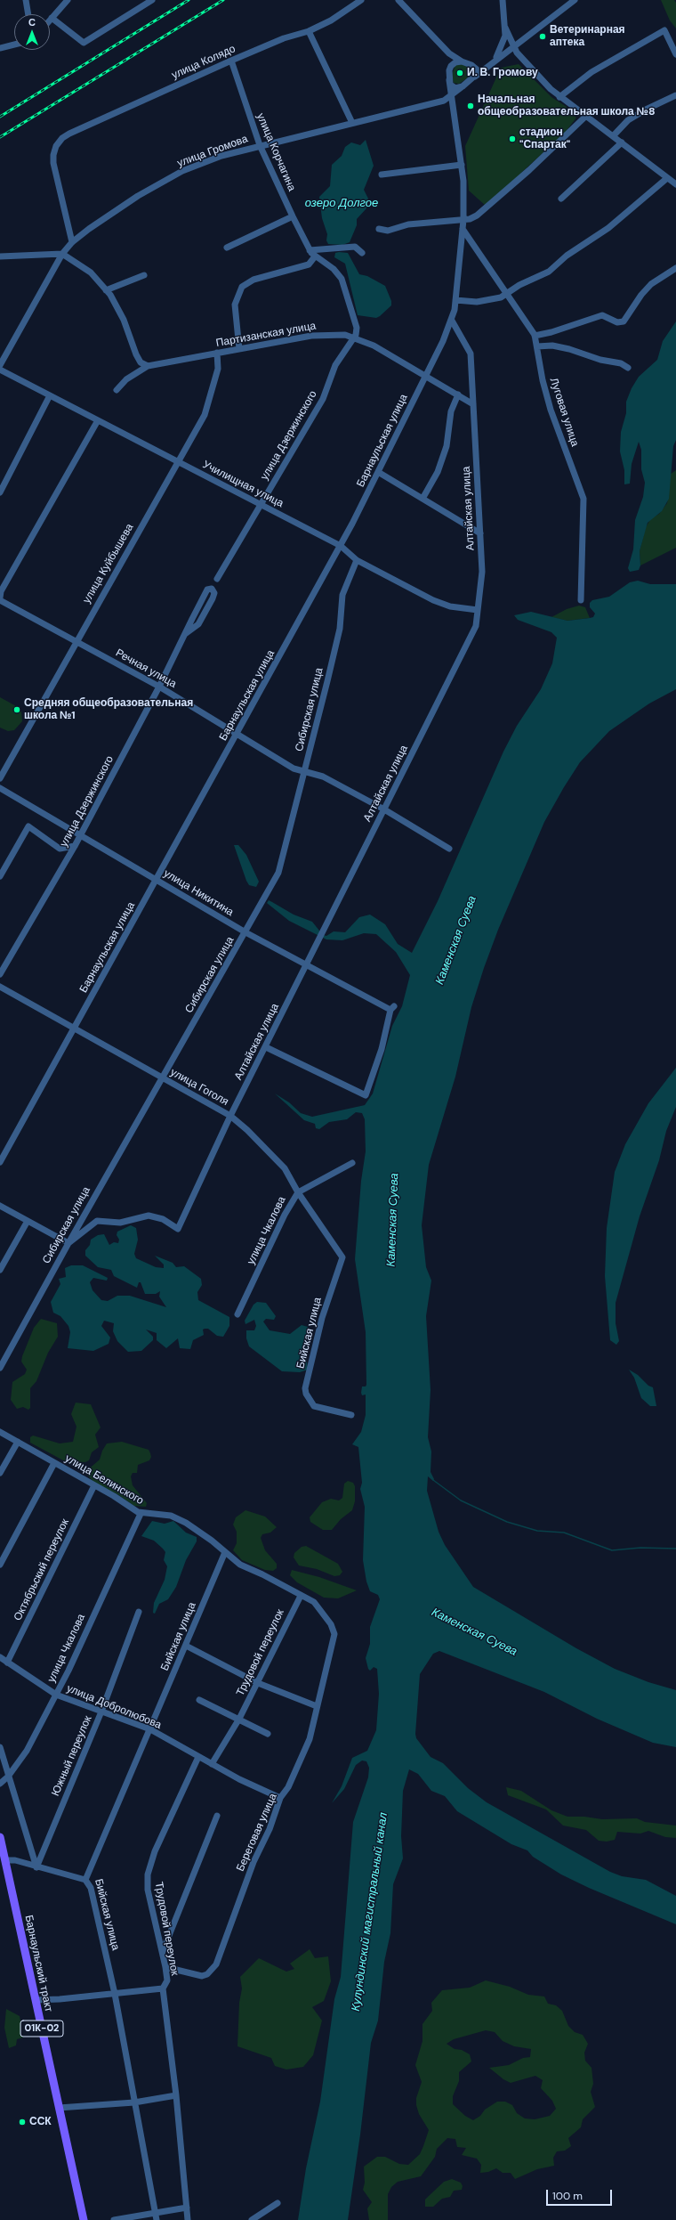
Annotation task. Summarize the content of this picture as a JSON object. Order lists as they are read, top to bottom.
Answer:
{
  "streets": {
    "main road": ["Барнаульский тракт", "01К-02"],
    "street": [
      "улица Колядо",
      "улица Громова",
      "улица Корчагина",
      "Партизанская улица",
      "Луговая улица",
      "улица Дзержинского",
      "Барнаульская улица",
      "Училищная улица",
      "Алтайская улица",
      "улица Куйбышева",
      "Речная улица",
      "Сибирская улица",
      "улица Никитина",
      "улица Гоголя",
      "улица Чкалова",
      "Бийская улица",
      "улица Белинского",
      "Октябрьский переулок",
      "Трудовой переулок",
      "улица Добролюбова",
      "Южный переулок",
      "Береговая улица"
    ]
  },
  "crossings": [
    ["улица Колядо", "улица Громова"],
    ["улица Колядо", "улица Корчагина"],
    ["улица Громова", "улица Корчагина"],
    ["улица Громова", "Барнаульская улица"],
    ["улица Корчагина", "Партизанская улица"],
    ["улица Корчагина", "улица Дзержинского"],
    ["Партизанская улица", "улица Дзержинского"],
    ["Партизанская улица", "Барнаульская улица"],
    ["Партизанская улица", "Алтайская улица"],
    ["Партизанская улица", "улица Куйбышева"],
    ["Луговая улица", "Барнаульская улица"],
    ["улица Дзержинского", "Училищная улица"],
    ["улица Дзержинского", "Речная улица"],
    ["улица Дзержинского", "улица Никитина"],
    ["Барнаульская улица", "Училищная улица"],
    ["Барнаульская улица", "Алтайская улица"],
    ["Барнаульская улица", "Речная улица"],
    ["Барнаульская улица", "улица Никитина"],
    ["Барнаульская улица", "улица Гоголя"],
    ["Училищная улица", "Алтайская улица"],
    ["Училищная улица", "улица Куйбышева"],
    ["Училищная улица", "Сибирская улица"],
    ["Алтайская улица", "Речная улица"],
    ["Алтайская улица", "Сибирская улица"],
    ["Алтайская улица", "улица Никитина"],
    ["Алтайская улица", "улица Гоголя"],
    ["улица Куйбышева", "Речная улица"],
    ["Речная улица", "Сибирская улица"],
    ["Сибирская улица", "улица Никитина"],
    ["Сибирская улица", "улица Гоголя"],
    ["улица Гоголя", "улица Чкалова"],
    ["улица Гоголя", "Бийская улица"],
    ["улица Чкалова", "улица Белинского"],
    ["улица Чкалова", "улица Добролюбова"],
    ["Бийская улица", "улица Белинского"],
    ["Бийская улица", "улица Добролюбова"],
    ["улица Белинского", "Октябрьский переулок"],
    ["улица Белинского", "Трудовой переулок"],
    ["улица Белинского", "Береговая улица"],
    ["Октябрьский переулок", "улица Добролюбова"],
    ["Трудовой переулок", "улица Добролюбова"],
    ["Трудовой переулок", "Береговая улица"],
    ["улица Добролюбова", "Южный переулок"],
    ["улица Добролюбова", "Береговая улица"]
  ],
  "water": ["озеро Долгое", "Каменская Суева", "Кулундинский магистральный канал"],
  "places": [
    "Ветеринарная аптека",
    "И. В. Громову",
    "Начальная общеобразовательная школа №8",
    "стадион \"Спартак\"",
    "Средняя общеобразовательная школа №1",
    "ССК"
  ],
  "scale_bar": "100 m",
  "north": "top"
}
